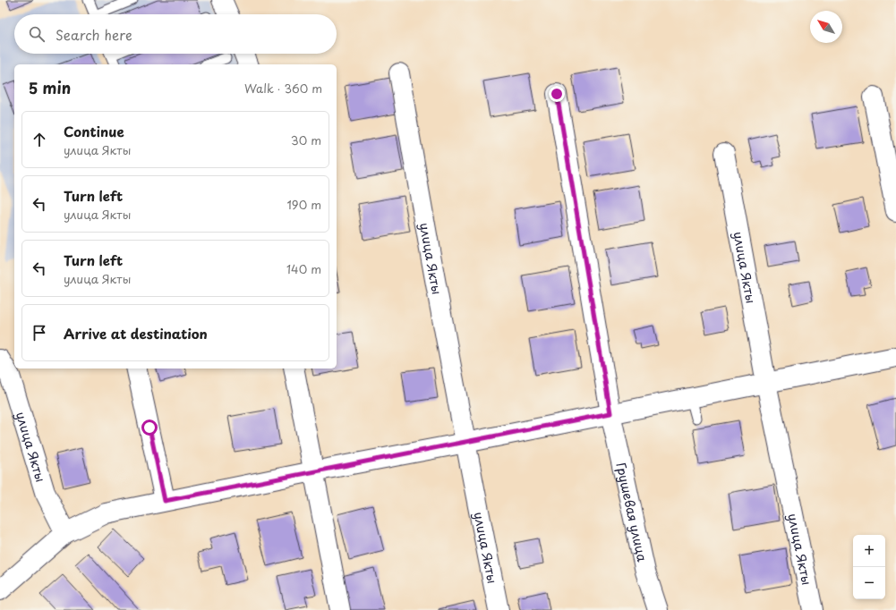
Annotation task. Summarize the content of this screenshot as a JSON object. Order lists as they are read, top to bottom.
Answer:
{
  "streets": {
    "street": ["улица Якты", "Грушевая улица"]
  },
  "north": "top left",
  "page": {
    "search": "Search here",
    "heading": ["5 min", "Walk · 360 m"],
    "list": [
      ["Continue", "улица Якты", "30 m"],
      ["Turn left", "улица Якты", "190 m"],
      ["Turn left", "улица Якты", "140 m"],
      "Arrive at destination"
    ],
    "map_buttons": ["+", "−"]
  }
}
